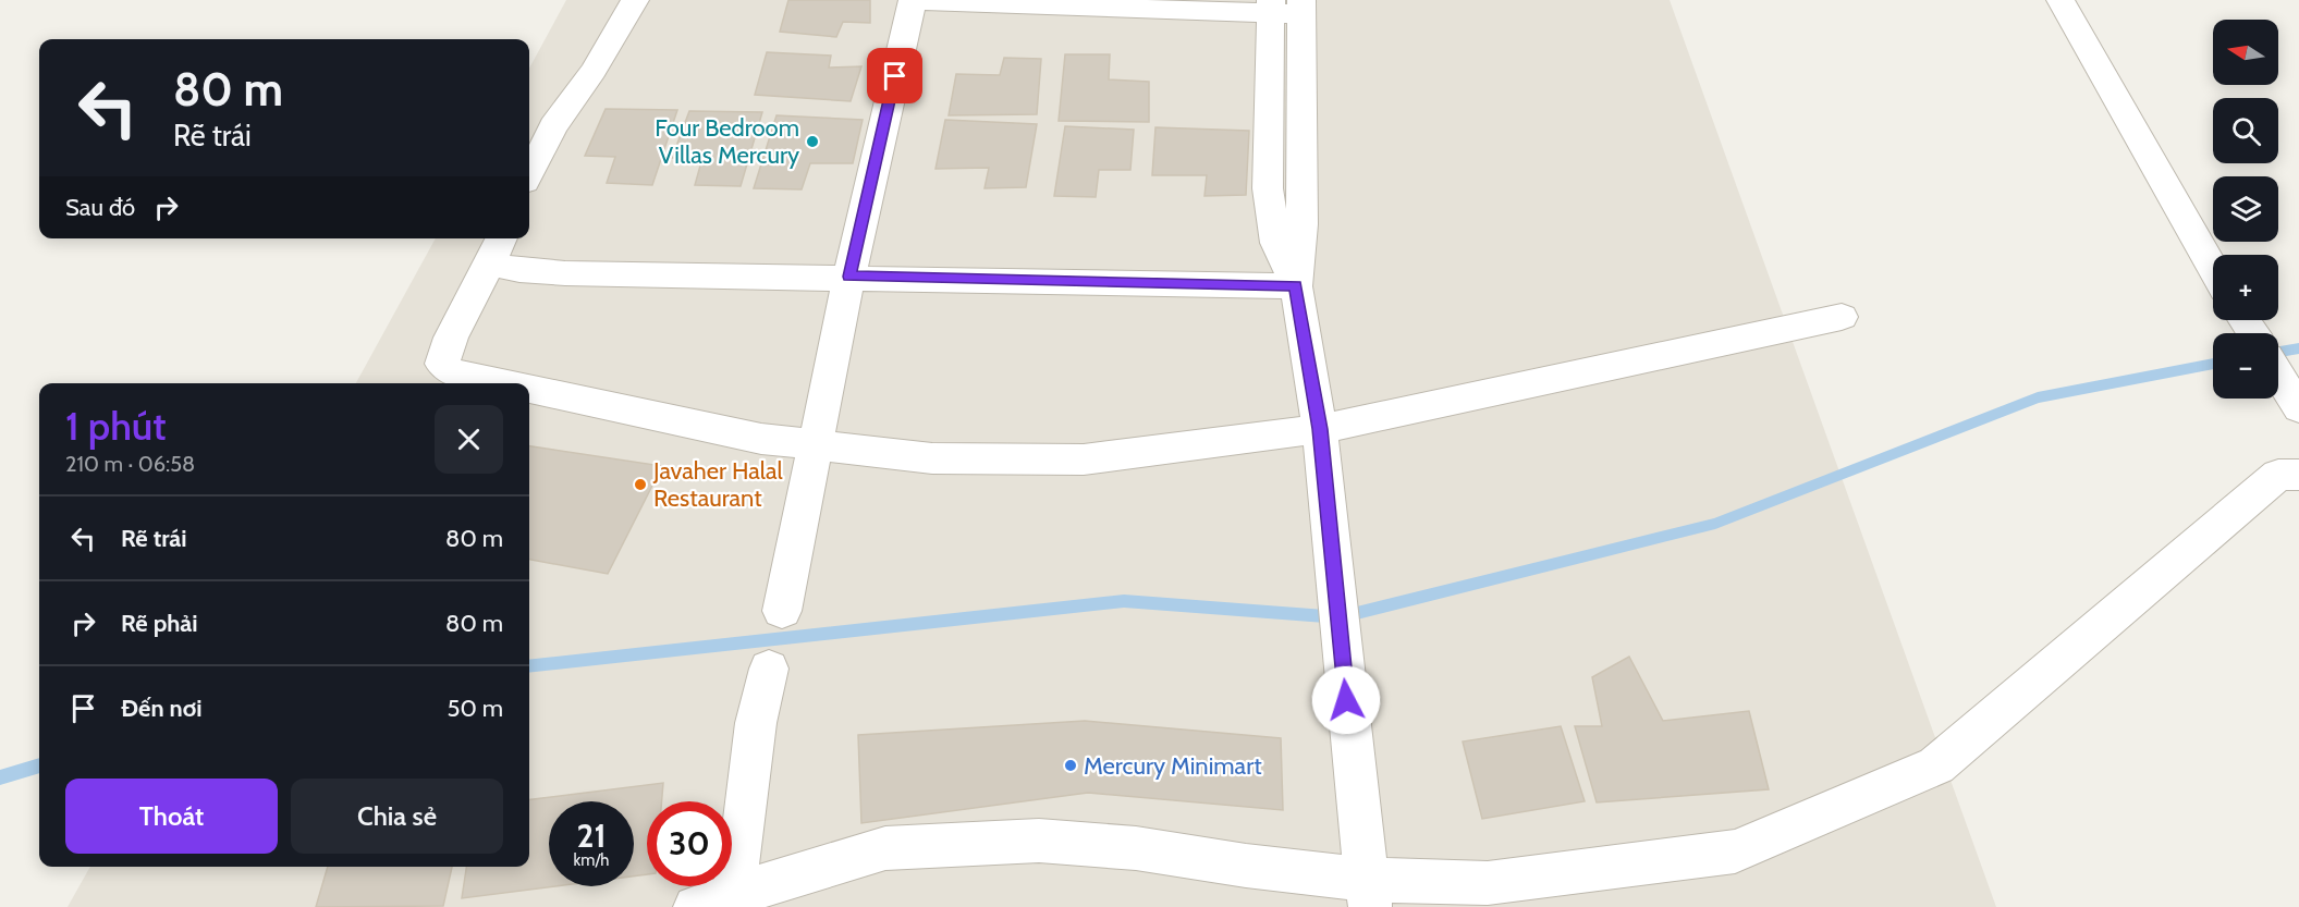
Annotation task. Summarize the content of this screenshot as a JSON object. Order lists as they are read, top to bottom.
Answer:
{
  "places": ["Four Bedroom Villas Mercury", "Javaher Halal Restaurant", "Mercury Minimart"],
  "north": "left",
  "page": {
    "map_buttons": ["+", "−"],
    "turn": ["80 m", "Rẽ trái"],
    "then": "Sau đó",
    "heading": ["1 phút", "210 m · 06:58"],
    "list": [
      {
        "name": "Rẽ trái",
        "value": "80 m"
      },
      {
        "name": "Rẽ phải",
        "value": "80 m"
      },
      {
        "name": "Đến nơi",
        "value": "50 m"
      }
    ],
    "buttons": ["Thoát", "Chia sẻ"],
    "speed": "21 km/h",
    "limit": "30"
  }
}
